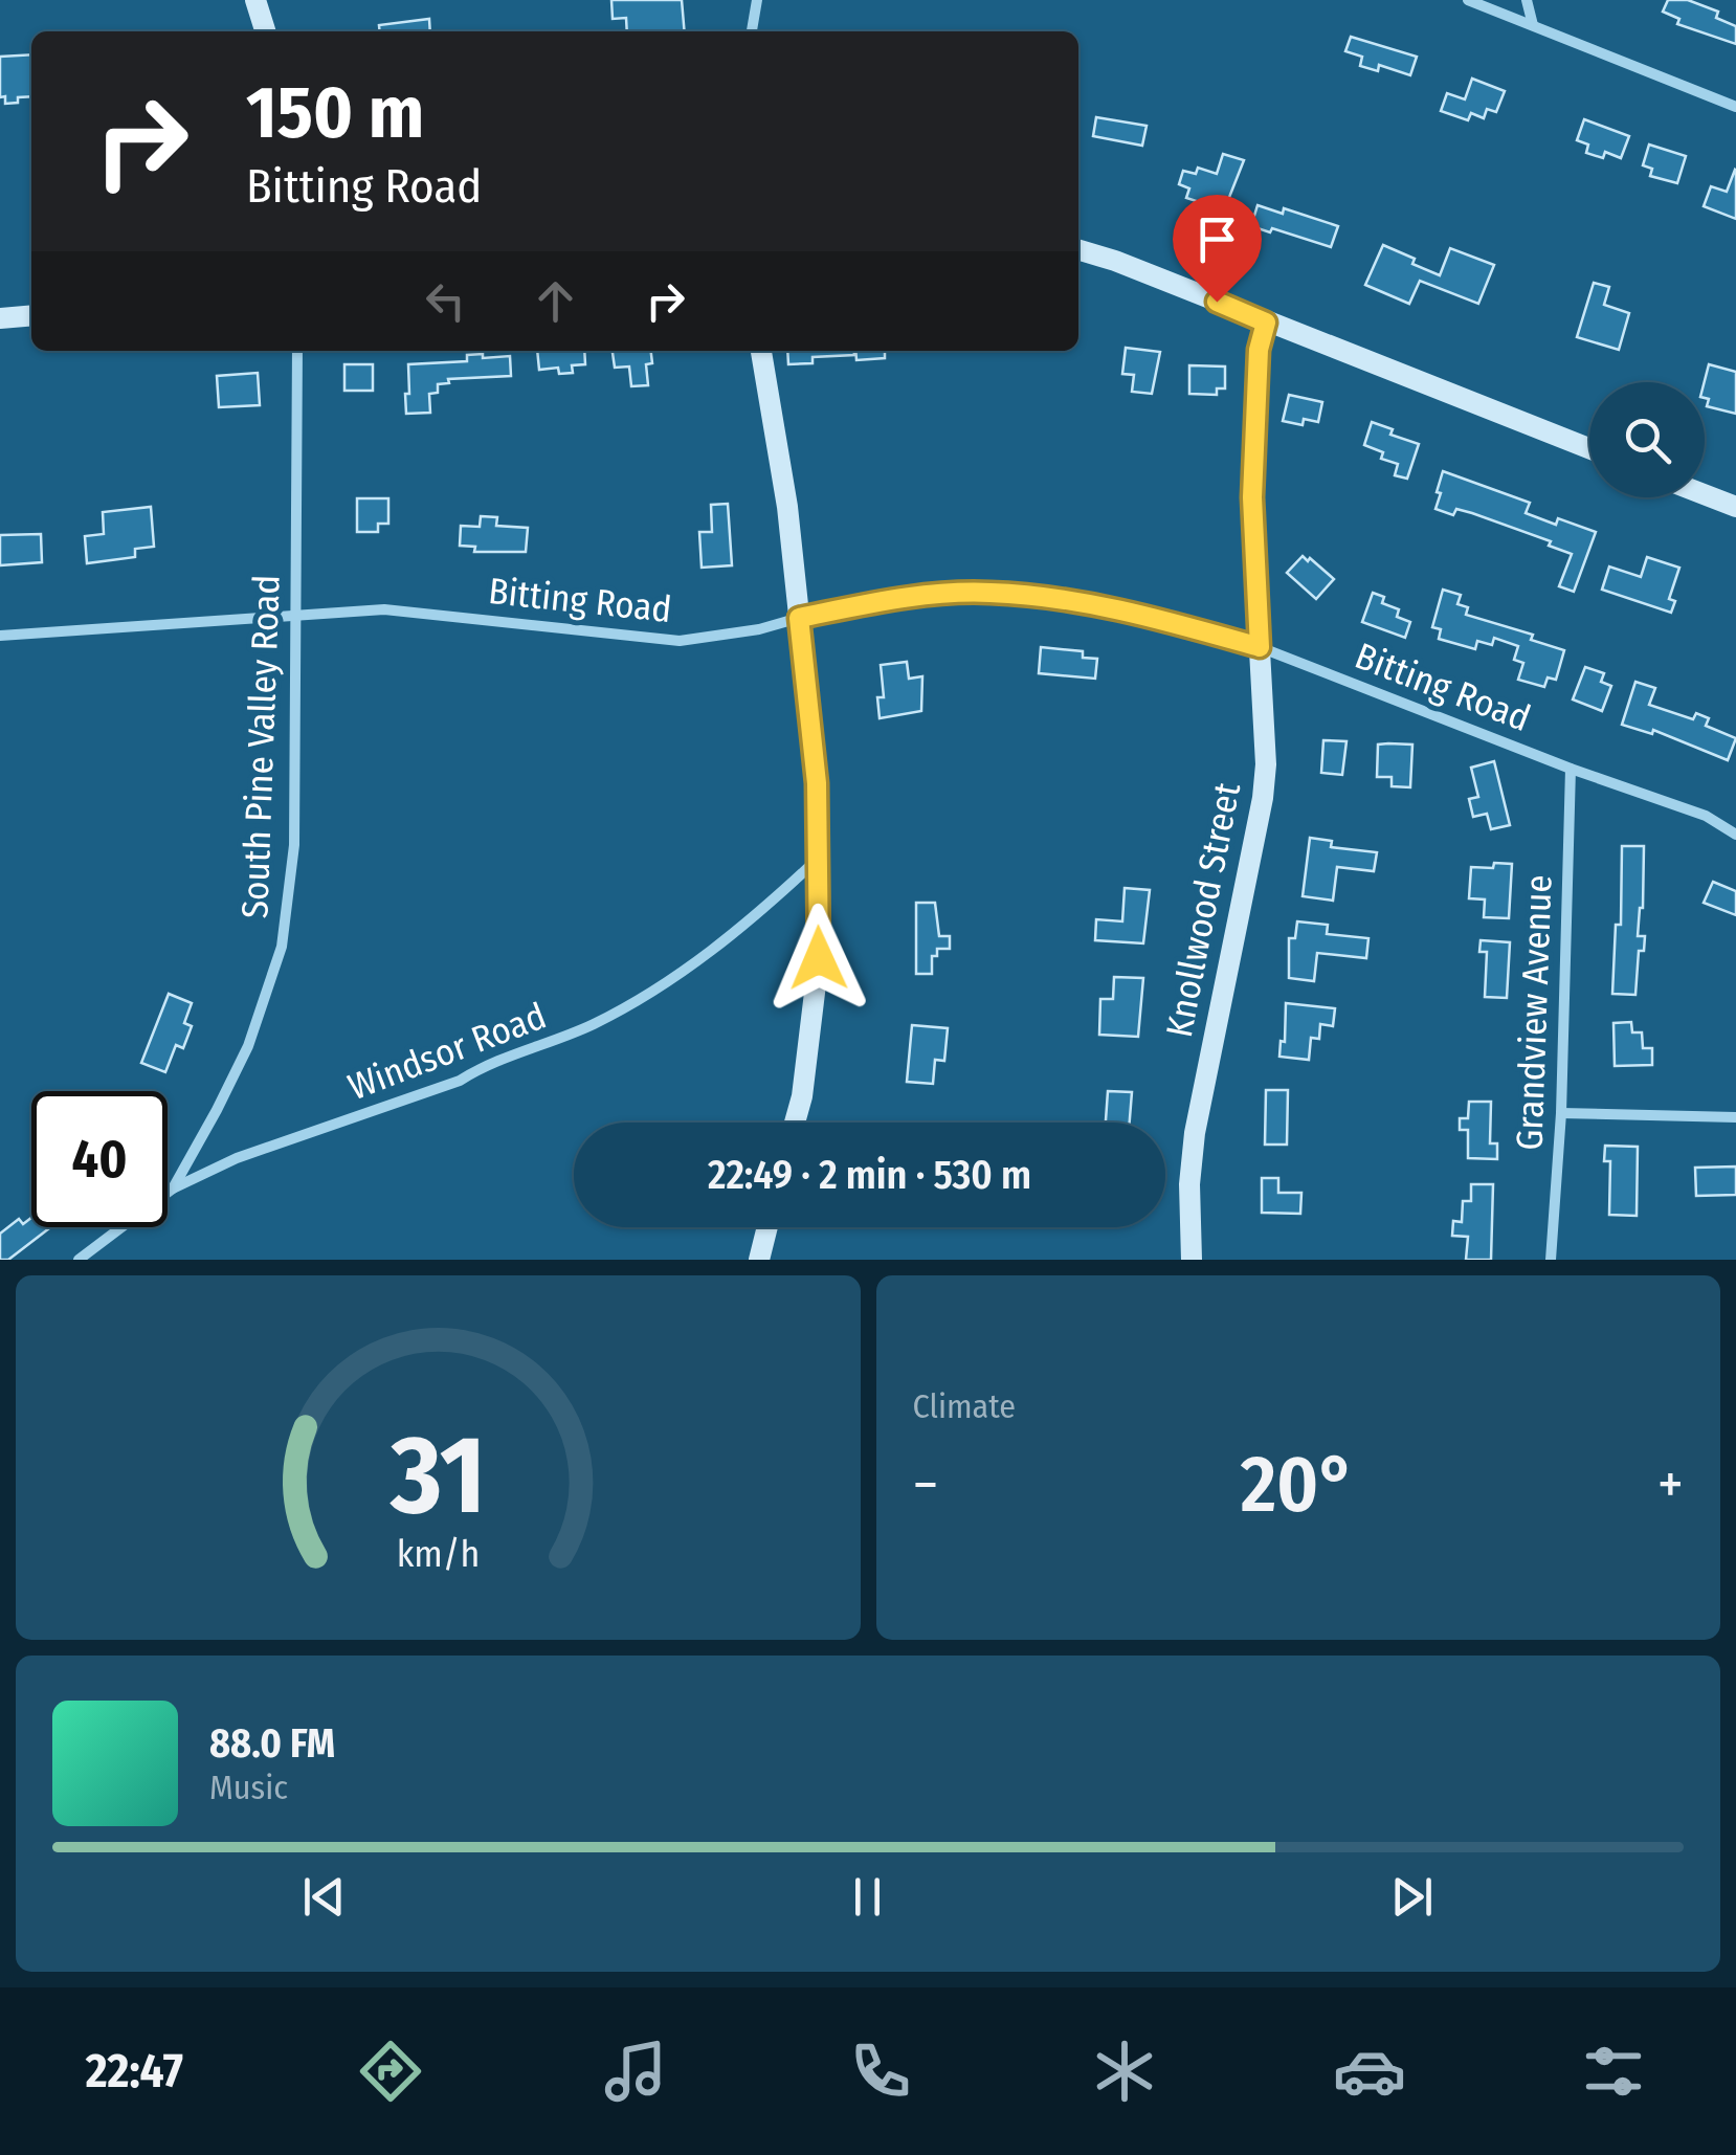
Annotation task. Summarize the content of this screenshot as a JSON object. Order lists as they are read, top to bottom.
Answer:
{
  "streets": {
    "main road": ["Knollwood Street"],
    "street": [
      "Bitting Road",
      "South Pine Valley Road",
      "Grandview Avenue",
      "Windsor Road"
    ]
  },
  "crossings": [
    ["Bitting Road", "South Pine Valley Road"],
    ["Bitting Road", "Knollwood Street"],
    ["Bitting Road", "Grandview Avenue"],
    ["South Pine Valley Road", "Windsor Road"]
  ],
  "page": {
    "turn": ["150 m", "Bitting Road"],
    "limit": "40",
    "trip": "22:49 · 2 min · 530 m",
    "tile": "Climate",
    "heat": ["−", "20°", "+"],
    "song": ["88.0 FM", "Music"],
    "tabs": "22:47",
    "gauge": ["31", "km/h"]
  }
}
